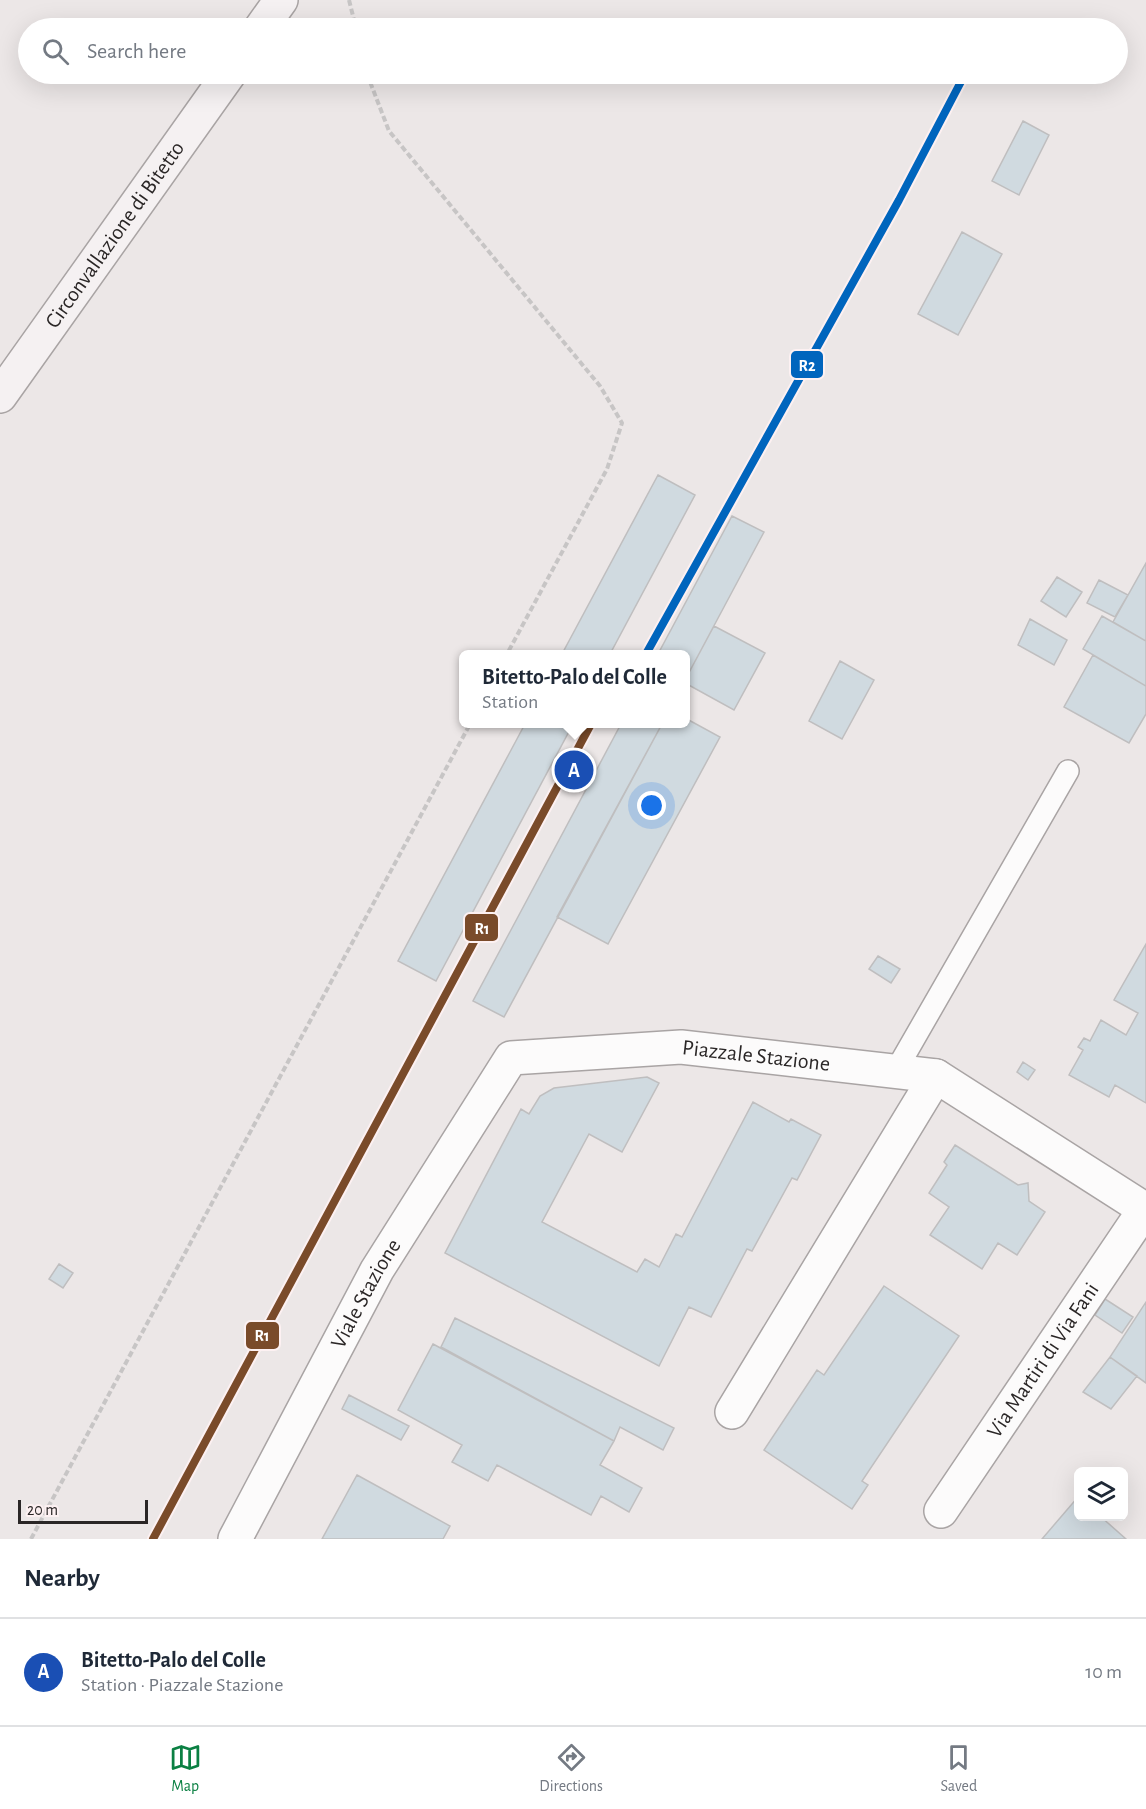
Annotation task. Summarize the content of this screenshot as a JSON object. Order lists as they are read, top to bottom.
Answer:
{
  "streets": {
    "main road": ["Circonvallazione di Bitetto"],
    "street": ["Piazzale Stazione", "Viale Stazione", "Via Martiri di Via Fani"]
  },
  "crossings": [
    ["Piazzale Stazione", "Viale Stazione"],
    ["Piazzale Stazione", "Via Martiri di Via Fani"]
  ],
  "lines": ["transit line R2", "transit line R1"],
  "scale_bar": "20 m",
  "page": {
    "search": "Search here",
    "popup": ["Bitetto-Palo del Colle", "Station"],
    "pins": "A",
    "scale": "20 m",
    "heading": "Nearby",
    "list": [
      {
        "mark": "A",
        "name": "Bitetto-Palo del Colle",
        "note": "Station · Piazzale Stazione",
        "value": "10 m"
      }
    ],
    "nav": ["Map", "Directions", "Saved"]
  }
}
